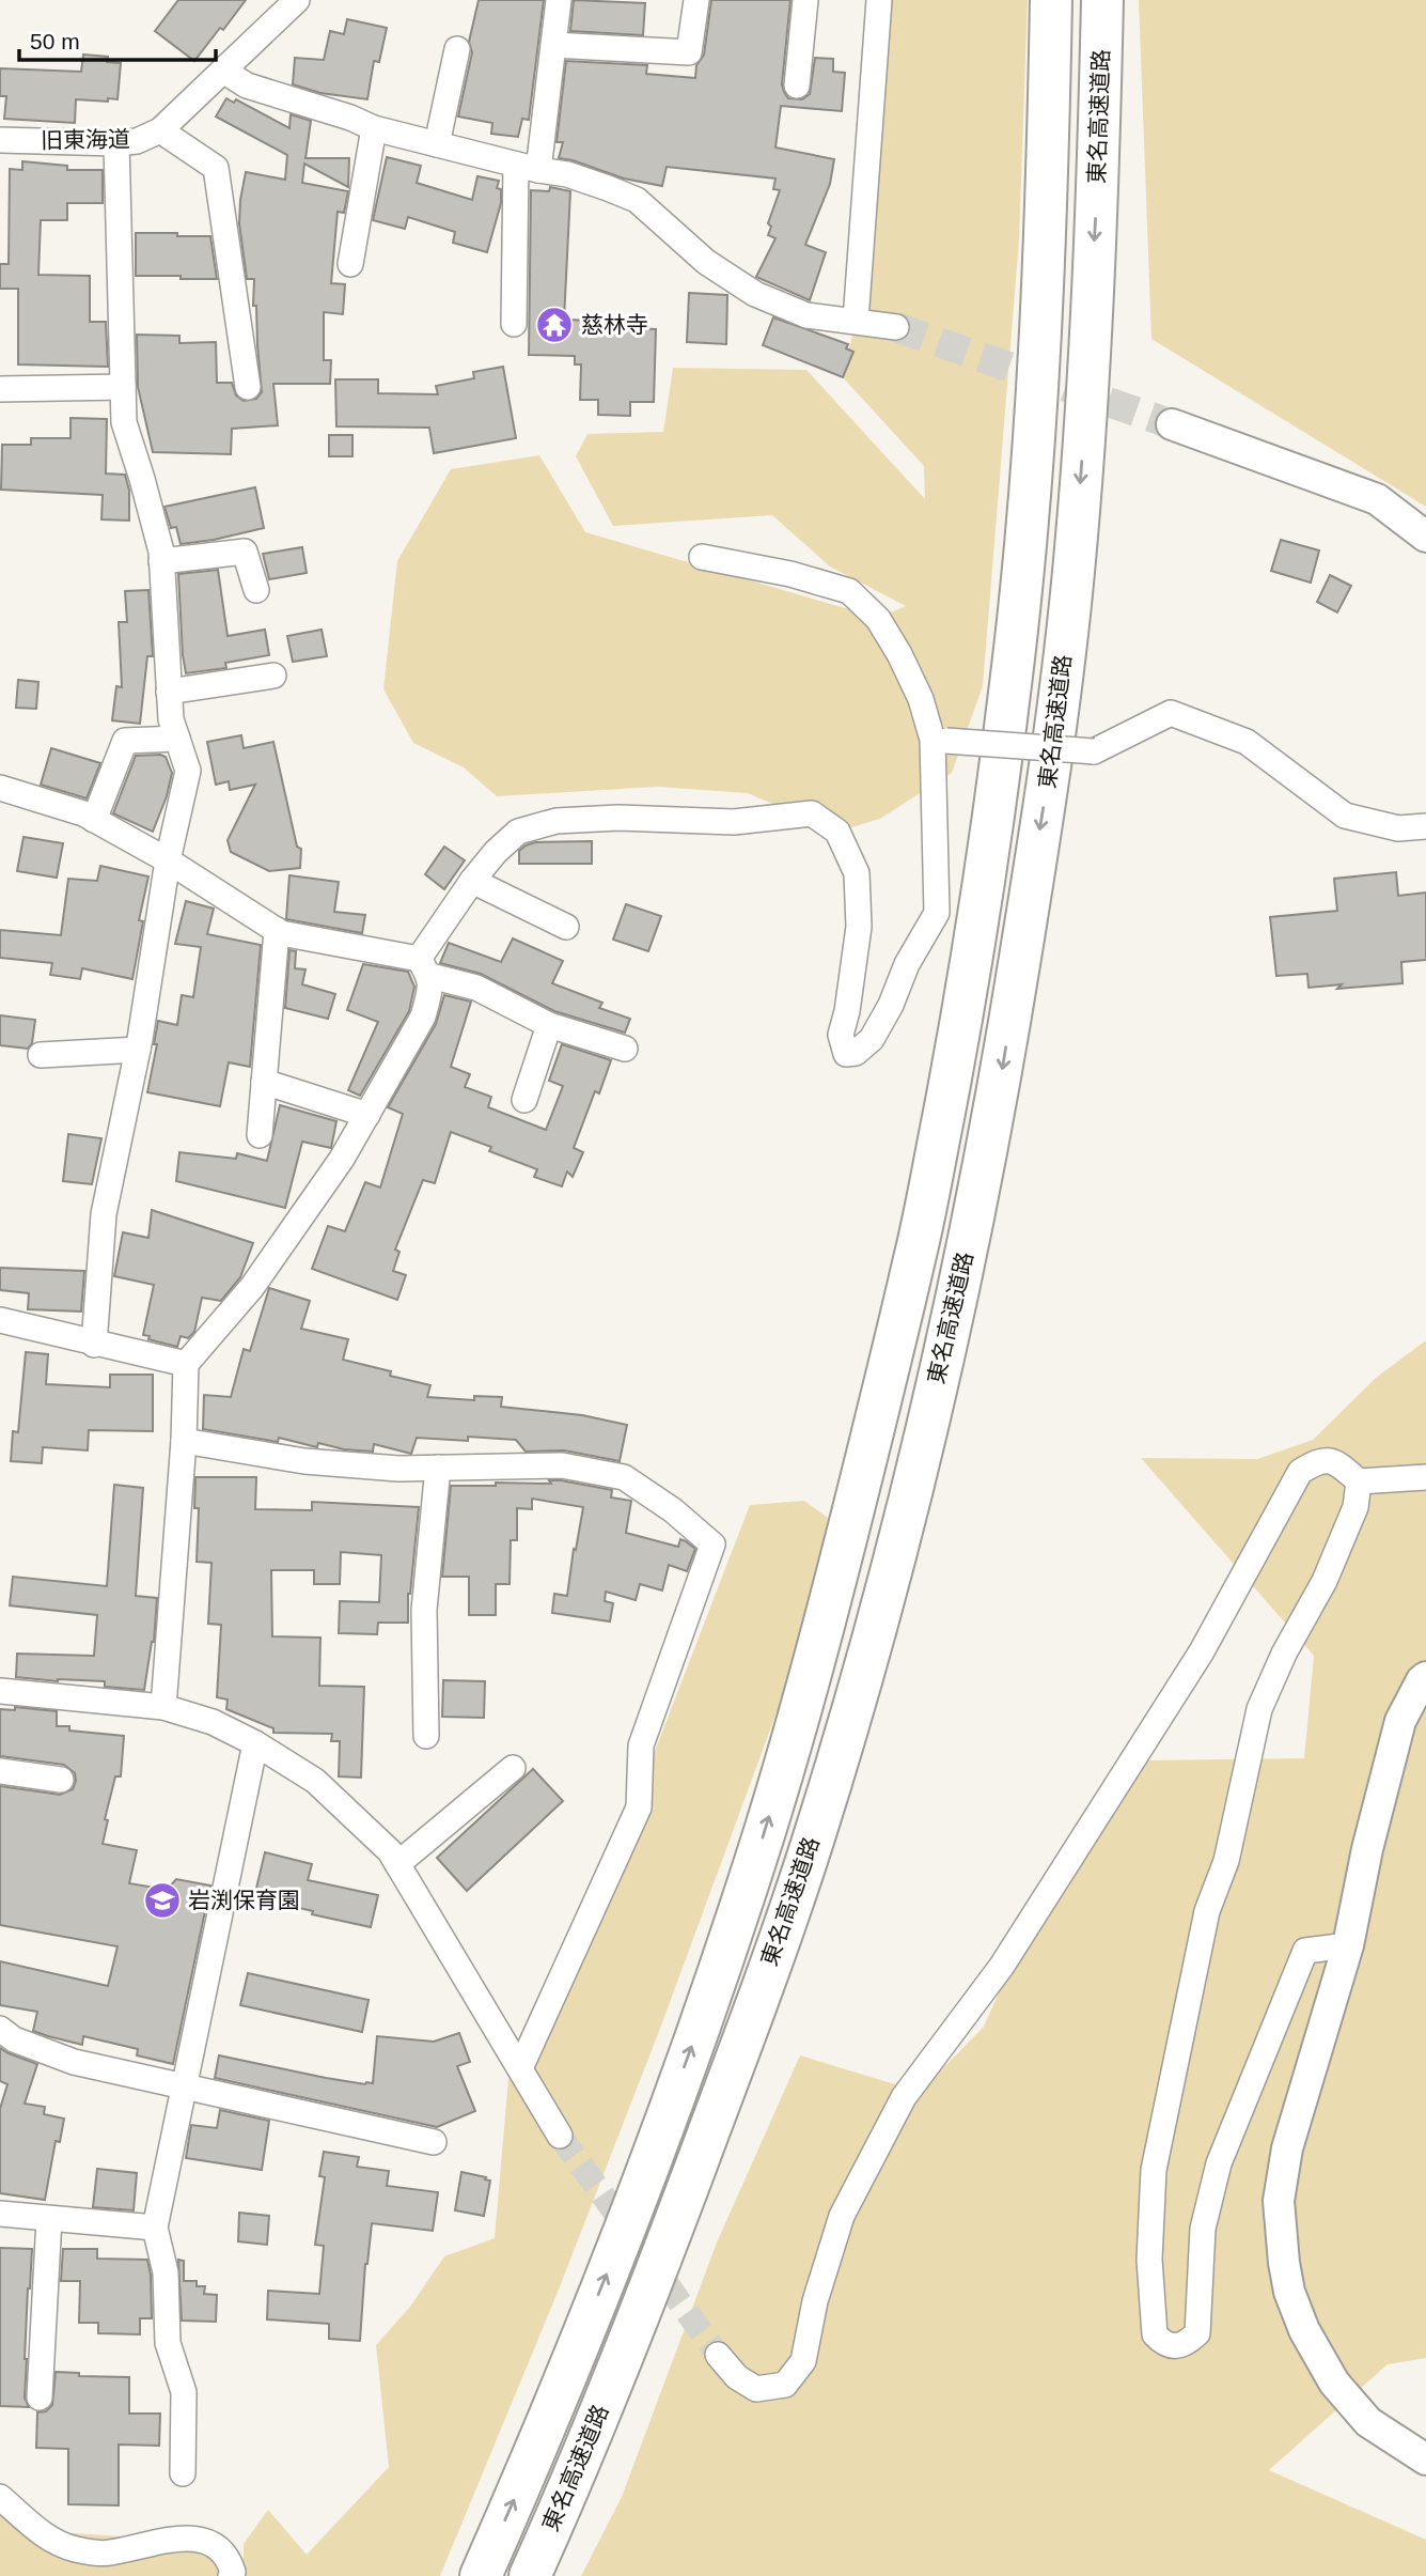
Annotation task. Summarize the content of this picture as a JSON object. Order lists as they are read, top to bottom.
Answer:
{
  "streets": {
    "highway": ["東名高速道路"],
    "street": ["旧東海道"]
  },
  "places": {
    "temple": ["慈林寺"],
    "school or university": ["岩渕保育園"]
  },
  "scale_bar": "50 m"
}
